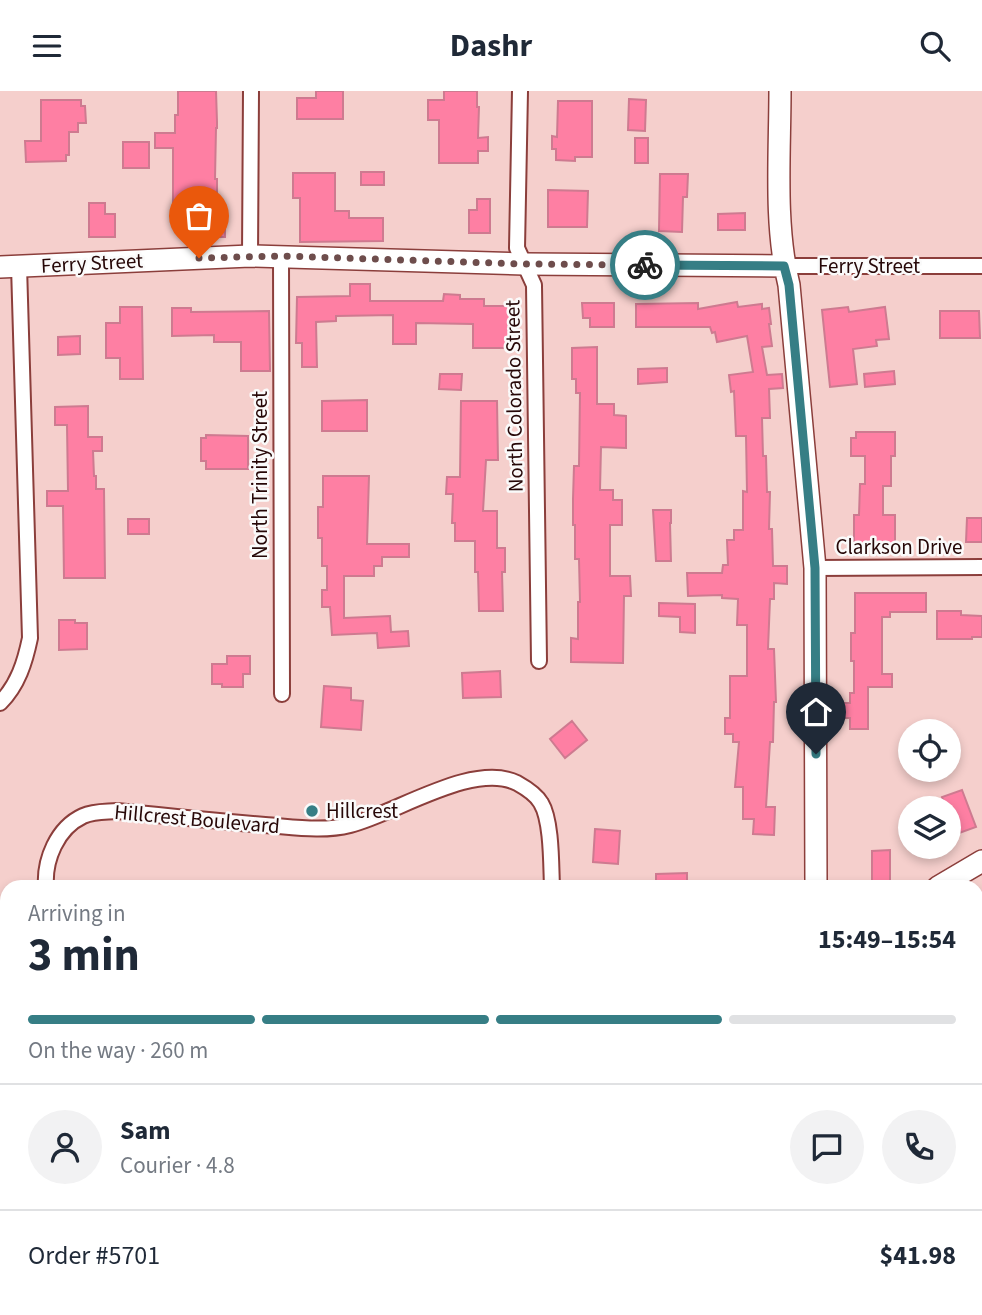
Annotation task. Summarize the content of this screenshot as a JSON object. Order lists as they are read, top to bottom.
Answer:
{
  "streets": {
    "street": [
      "Ferry Street",
      "North Colorado Street",
      "North Trinity Street",
      "Clarkson Drive",
      "Hillcrest Boulevard"
    ]
  },
  "crossings": [
    ["Ferry Street", "North Colorado Street"],
    ["Ferry Street", "North Trinity Street"]
  ],
  "places": ["Hillcrest"],
  "page": {
    "header": "Dashr",
    "heading": ["3 min", "Arriving in", "15:49–15:54"],
    "panel": [
      "Sam",
      "Courier · 4.8",
      "Order #5701",
      "$41.98"
    ],
    "bar": "On the way · 260 m"
  }
}
